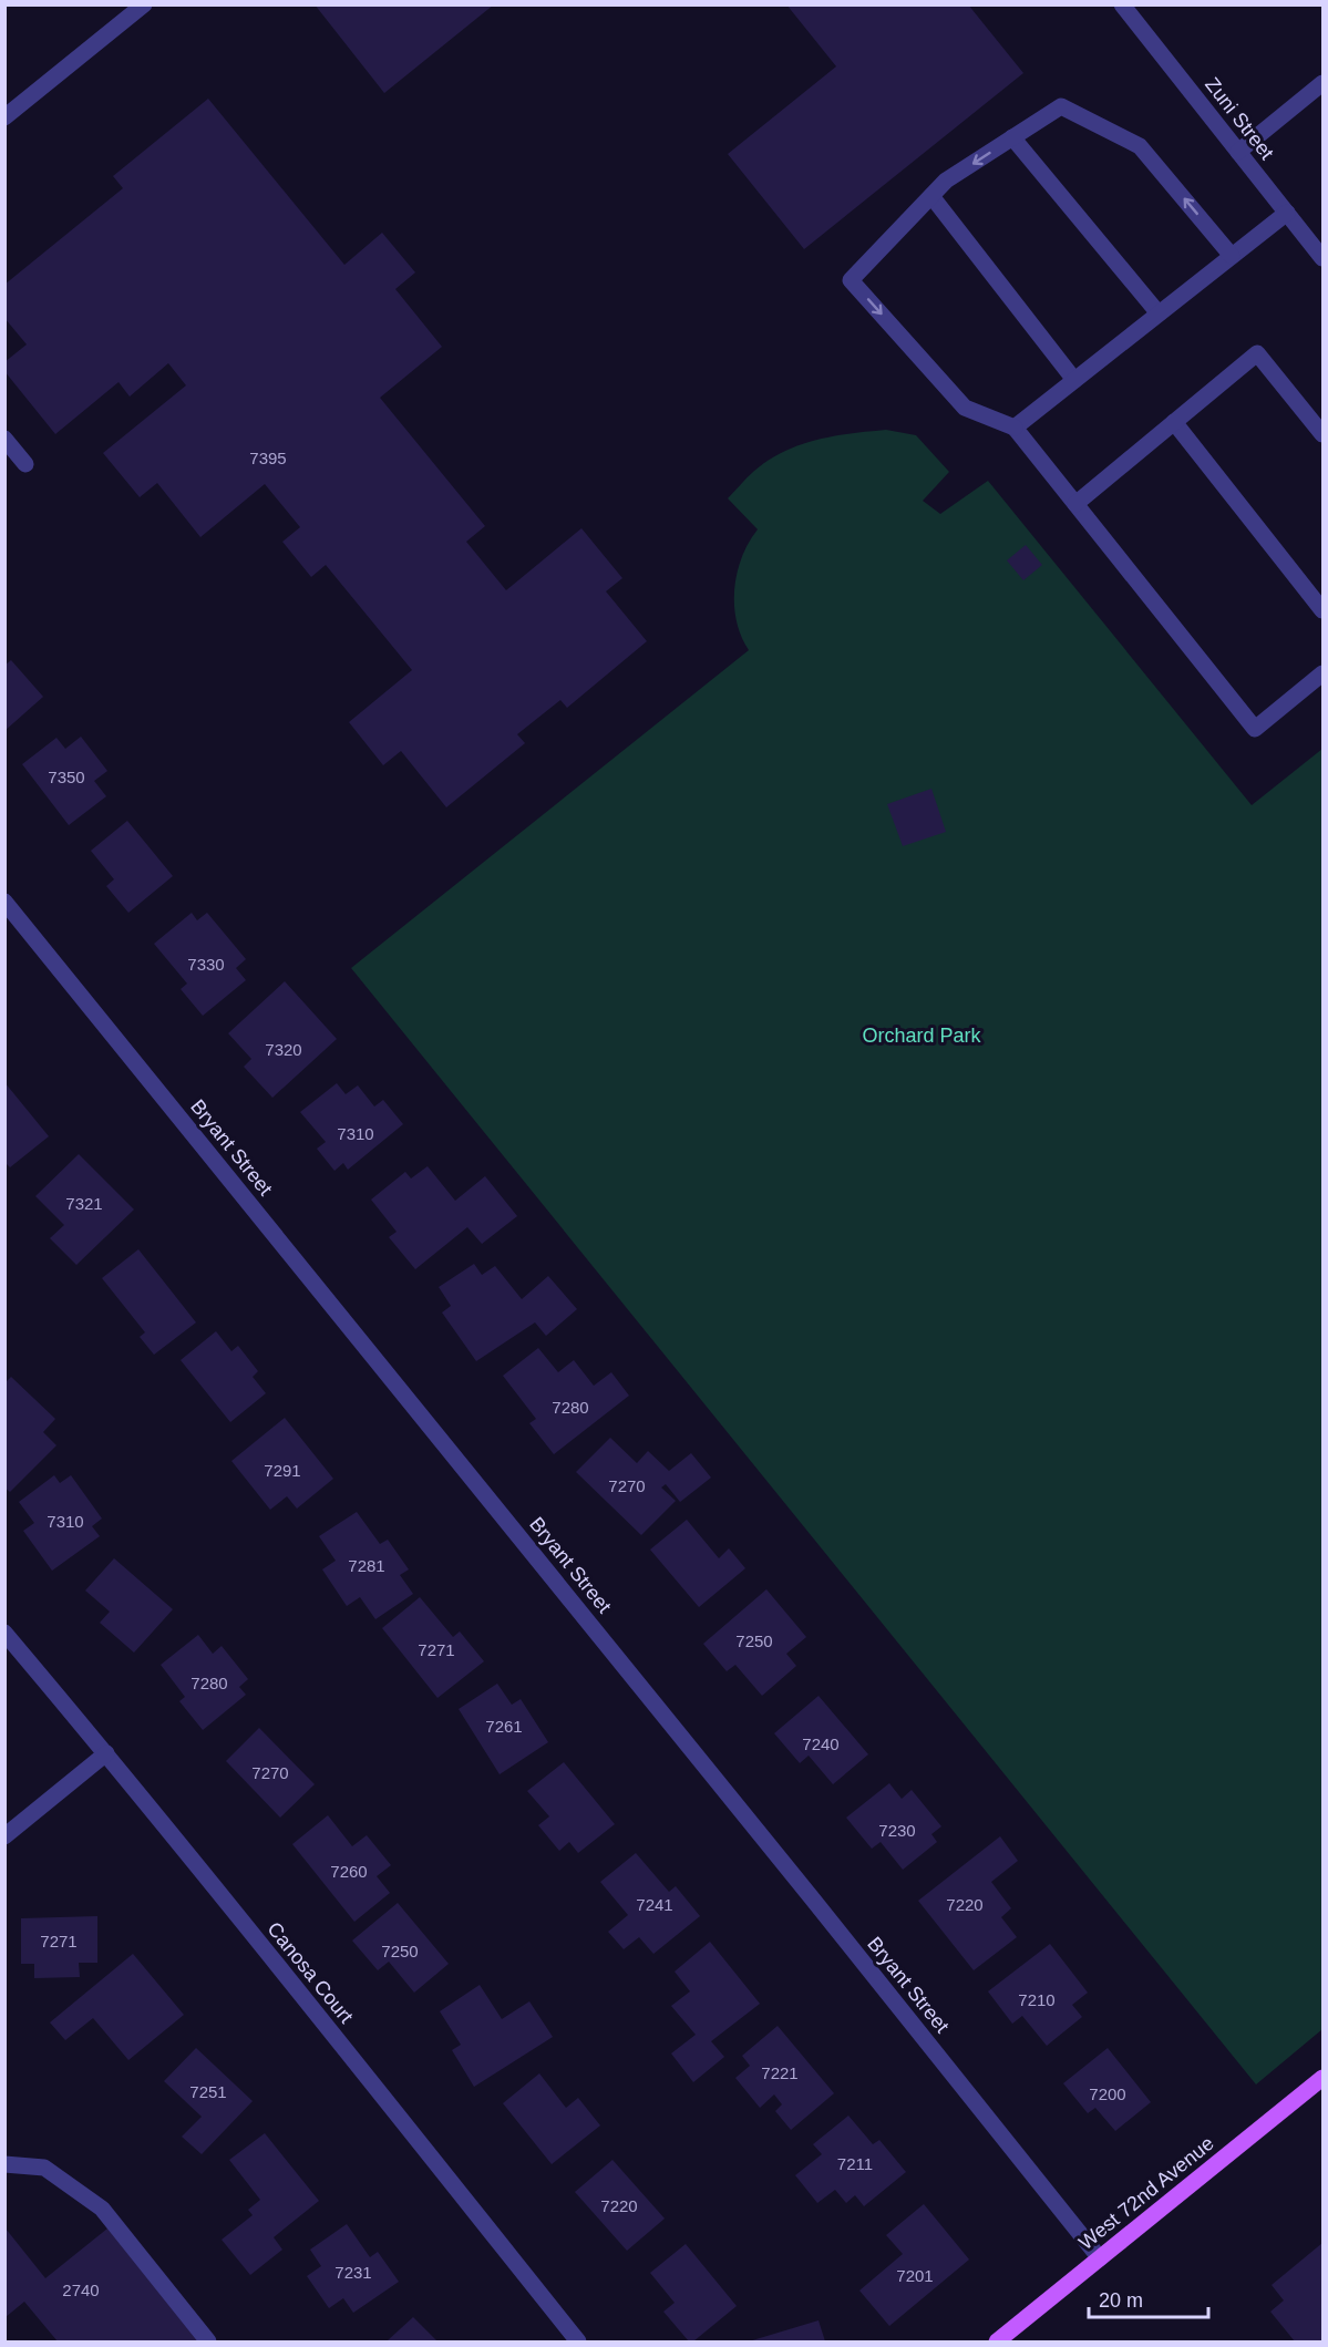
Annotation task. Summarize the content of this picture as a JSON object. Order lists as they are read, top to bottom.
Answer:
{
  "streets": {
    "main road": ["West 72nd Avenue"],
    "street": ["Zuni Street", "Bryant Street", "Canosa Court"]
  },
  "crossings": [
    ["Bryant Street", "West 72nd Avenue"]
  ],
  "parks": ["Orchard Park"],
  "house_numbers": [
    "7395",
    "7350",
    "7330",
    "7320",
    "7310",
    "7321",
    "7280",
    "7291",
    "7270",
    "7310",
    "7281",
    "7250",
    "7271",
    "7280",
    "7261",
    "7240",
    "7270",
    "7230",
    "7260",
    "7241",
    "7220",
    "7271",
    "7250",
    "7210",
    "7221",
    "7251",
    "7200",
    "7211",
    "7220",
    "7231",
    "7201",
    "2740"
  ],
  "scale_bar": "20 m"
}
